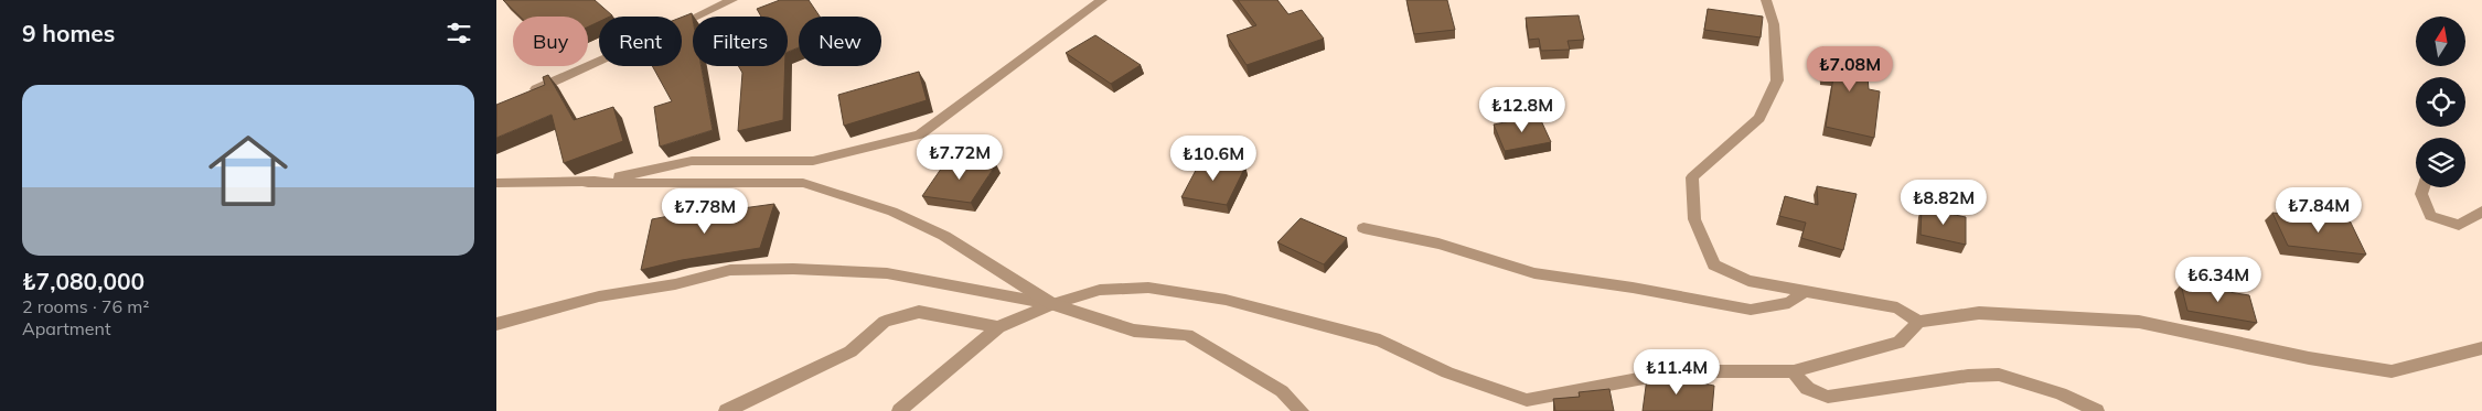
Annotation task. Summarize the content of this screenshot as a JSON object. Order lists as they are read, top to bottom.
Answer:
{
  "north": "top",
  "page": {
    "heading": "9 homes",
    "chip": [
      "Buy",
      "Rent",
      "Filters",
      "New"
    ],
    "price": [
      "₺7.08M",
      "₺12.8M",
      "₺7.72M",
      "₺10.6M",
      "₺8.82M",
      "₺7.84M",
      "₺7.78M",
      "₺6.34M",
      "₺11.4M"
    ],
    "list": [
      {
        "name": "₺7,080,000",
        "note": "2 rooms · 76 m² · Apartment"
      }
    ]
  }
}
